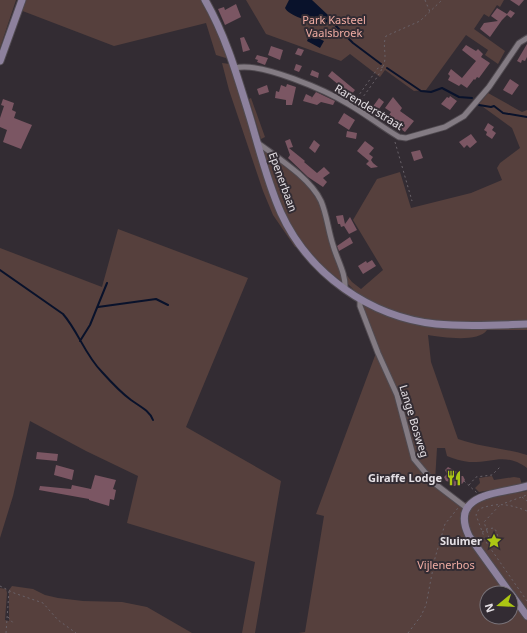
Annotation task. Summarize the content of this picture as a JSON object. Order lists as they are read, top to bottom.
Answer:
{
  "streets": {
    "street": ["Rarenderstraat", "Epenerbaan", "Lange Bosweg"]
  },
  "crossings": [
    ["Rarenderstraat", "Epenerbaan"],
    ["Epenerbaan", "Lange Bosweg"]
  ],
  "parks": ["Park Kasteel Vaalsbroek", "Vijlenerbos"],
  "places": {
    "restaurant": ["Giraffe Lodge"],
    "place": ["Sluimer"]
  },
  "north": "left"
}
